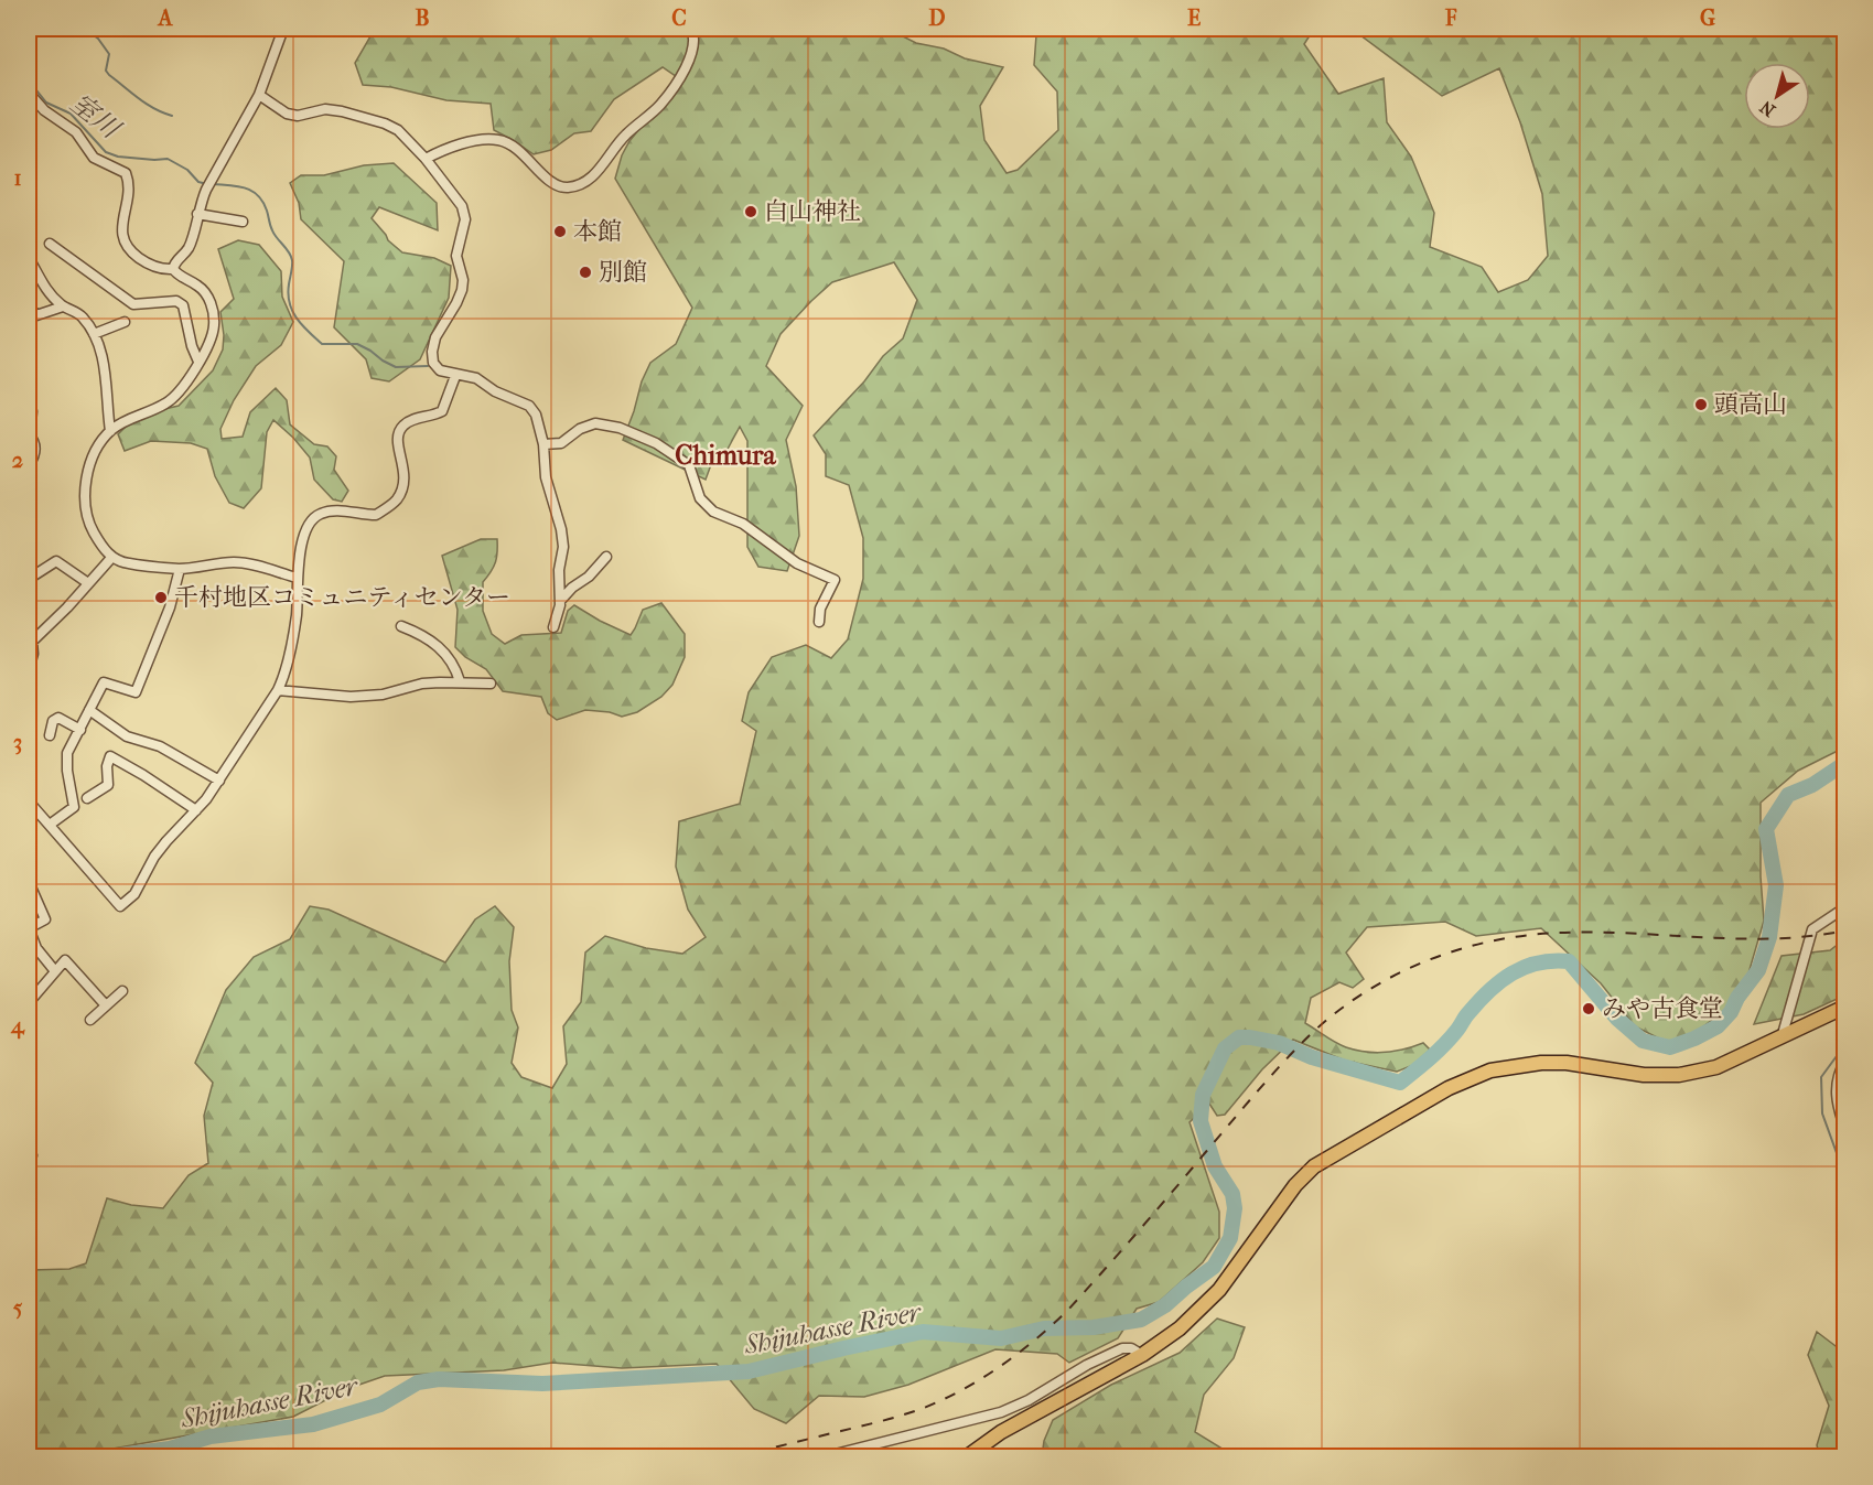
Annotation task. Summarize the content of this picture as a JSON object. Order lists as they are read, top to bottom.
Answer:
{
  "districts": ["Chimura"],
  "water": ["室川", "Shijuhasse River"],
  "places": [
    "白山神社",
    "本館",
    "別館",
    "頭高山",
    "千村地区コミュニティセンター",
    "みや古食堂"
  ],
  "north": "bottom left",
  "grid": {
    "columns": [
      "A",
      "B",
      "C",
      "D",
      "E",
      "F",
      "G"
    ],
    "rows": [
      "1",
      "2",
      "3",
      "4",
      "5"
    ]
  }
}
